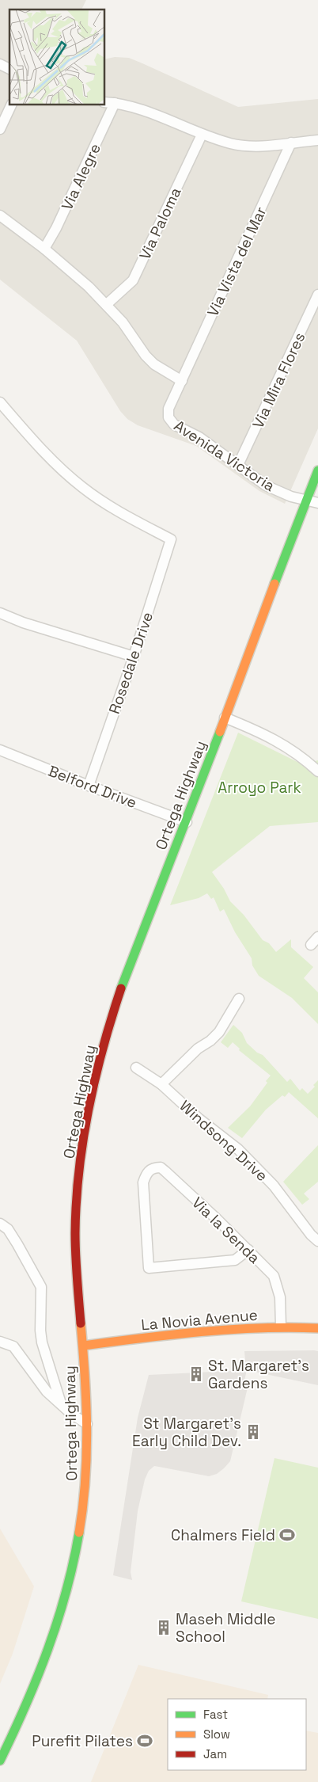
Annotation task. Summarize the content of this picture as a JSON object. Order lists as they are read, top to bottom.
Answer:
{
  "streets": {
    "main road": ["Ortega Highway", "La Novia Avenue"],
    "street": [
      "Via Alegre",
      "Via Paloma",
      "Via Vista del Mar",
      "Via Mira Flores",
      "Avenida Victoria",
      "Rosedale Drive",
      "Belford Drive",
      "Windsong Drive",
      "Via la Senda"
    ]
  },
  "crossings": [
    ["Via Vista del Mar", "Avenida Victoria"],
    ["Via Mira Flores", "Avenida Victoria"],
    ["Avenida Victoria", "Ortega Highway"],
    ["Rosedale Drive", "Belford Drive"],
    ["Belford Drive", "Ortega Highway"],
    ["Ortega Highway", "La Novia Avenue"],
    ["Via la Senda", "La Novia Avenue"]
  ],
  "parks": ["Arroyo Park"],
  "places": {
    "building": ["St. Margaret's Gardens", "St Margaret's Early Child Dev.", "Maseh Middle School"],
    "sports": ["Chalmers Field", "Purefit Pilates"]
  },
  "legend": ["Fast", "Slow", "Jam"]
}
